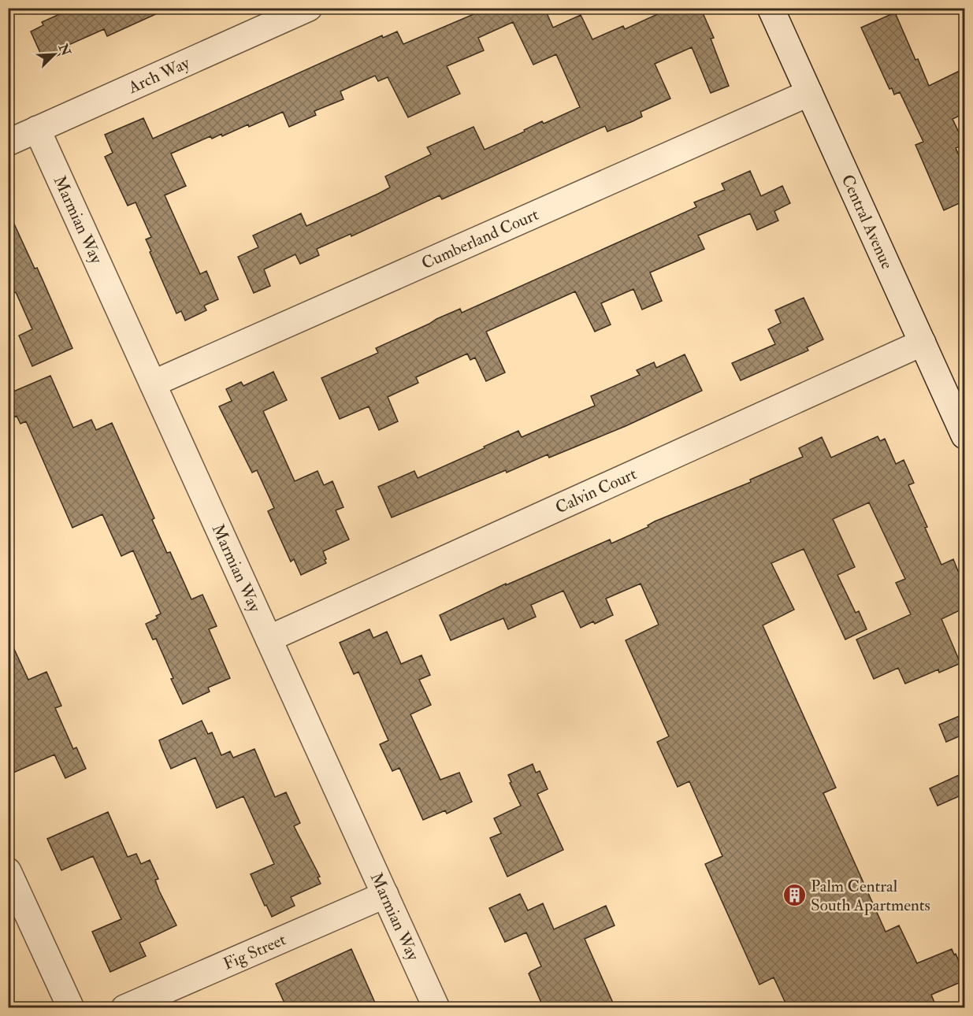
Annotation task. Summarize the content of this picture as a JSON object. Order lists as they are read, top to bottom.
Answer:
{
  "streets": {
    "street": [
      "Arch Way",
      "Marmian Way",
      "Central Avenue",
      "Cumberland Court",
      "Calvin Court",
      "Fig Street"
    ]
  },
  "crossings": [
    ["Arch Way", "Marmian Way"],
    ["Marmian Way", "Cumberland Court"],
    ["Marmian Way", "Calvin Court"],
    ["Marmian Way", "Fig Street"],
    ["Central Avenue", "Cumberland Court"],
    ["Central Avenue", "Calvin Court"]
  ],
  "places": {
    "building": ["Palm Central South Apartments"]
  },
  "north": "top right"
}
